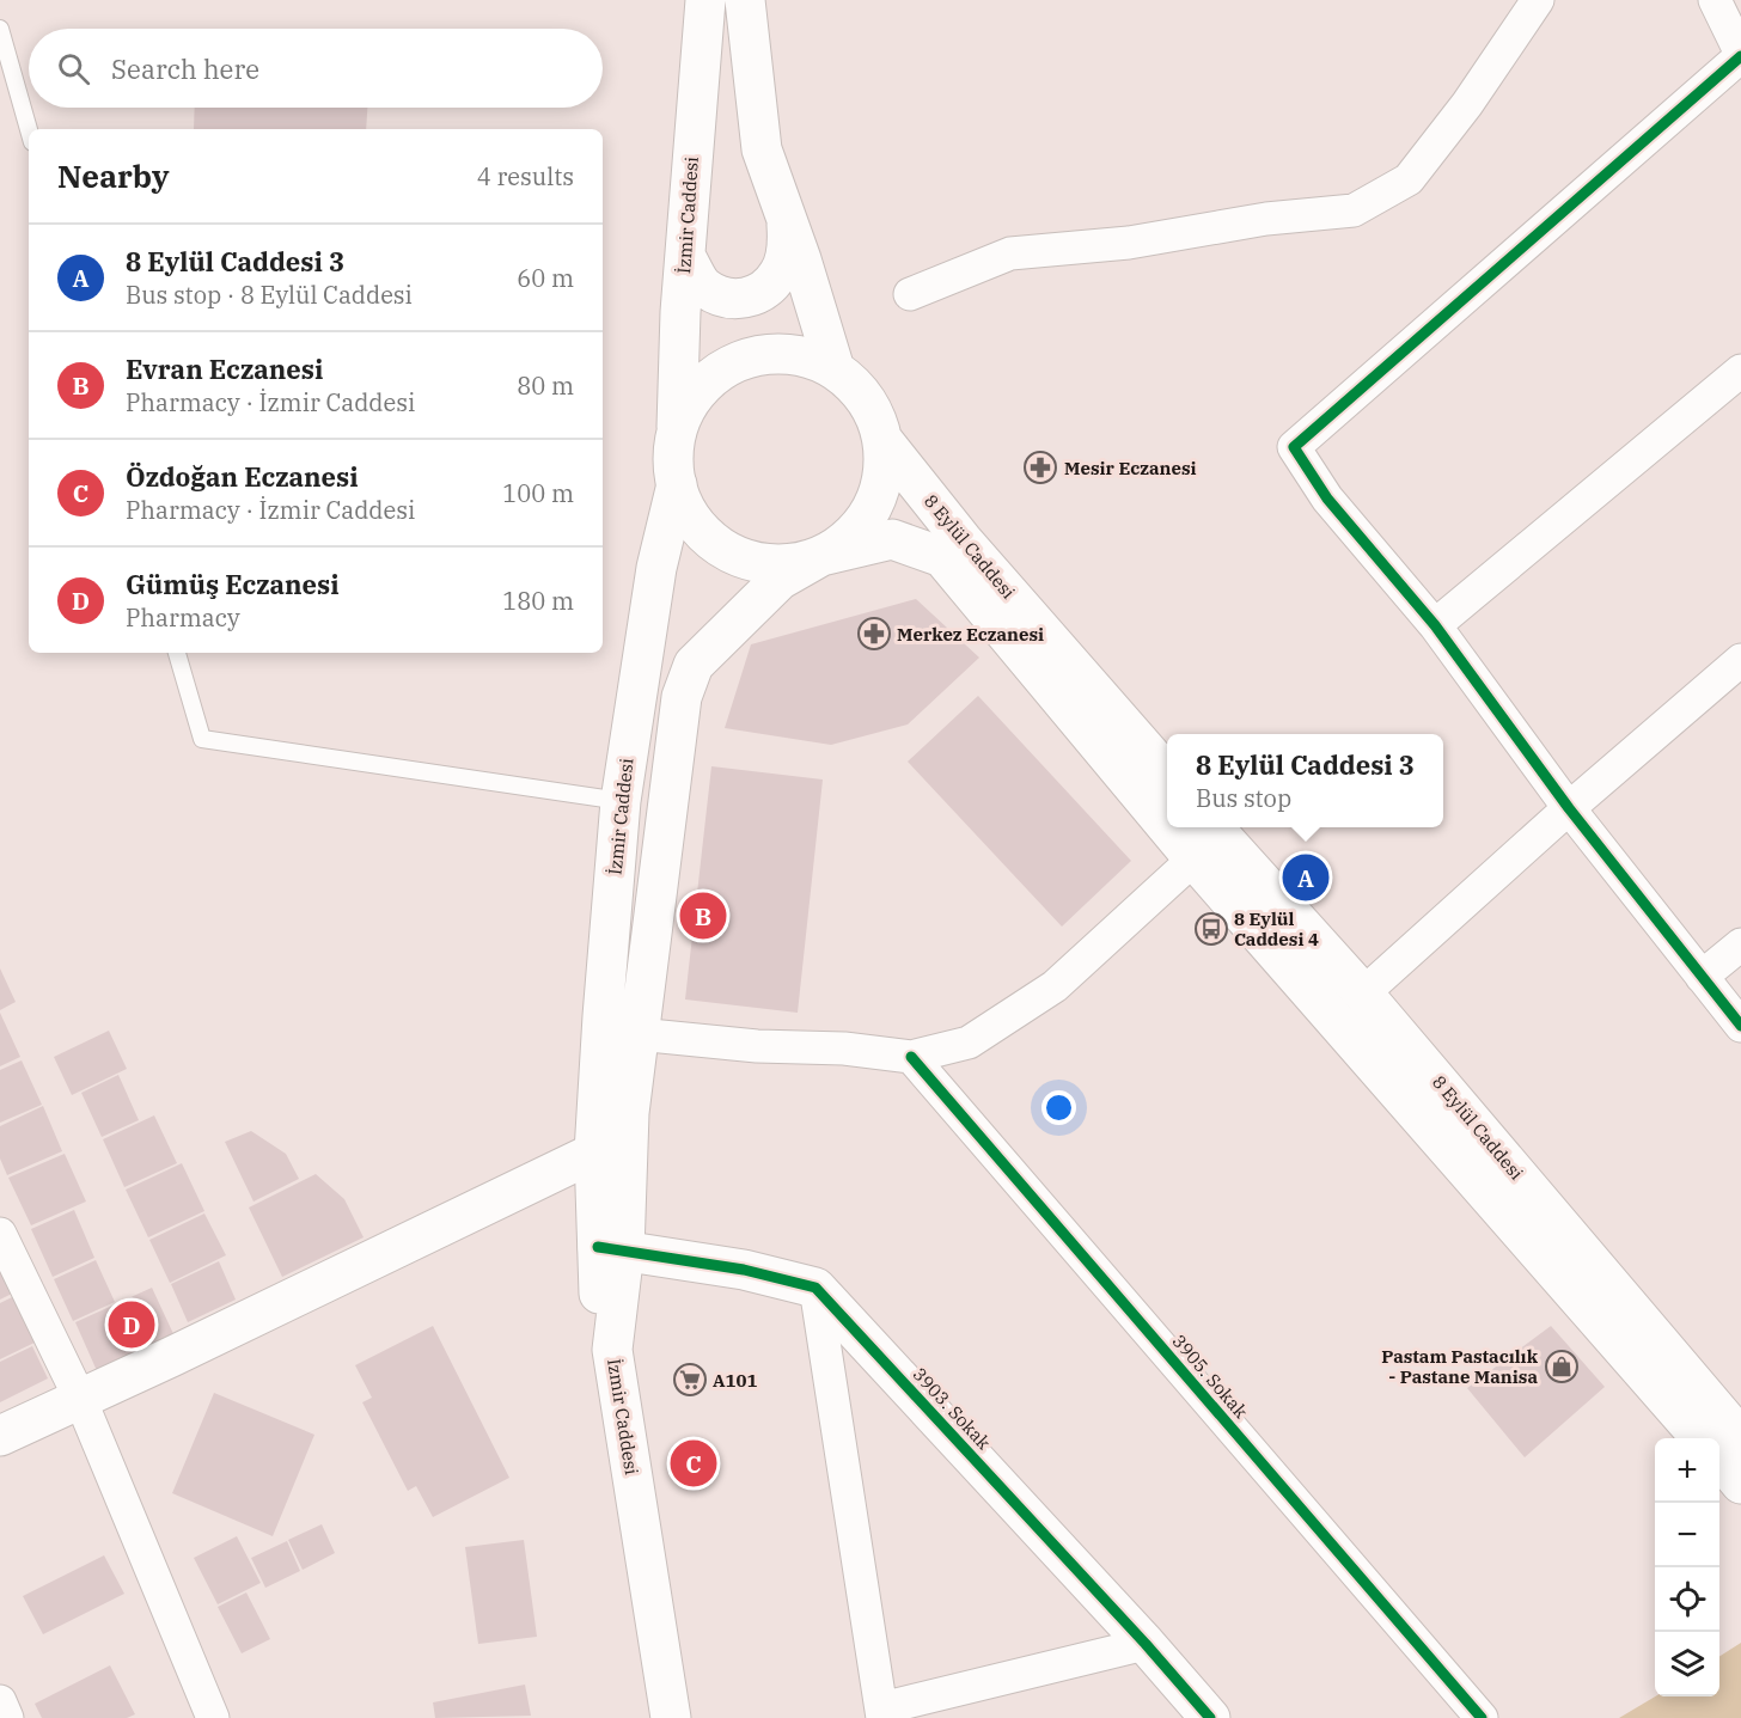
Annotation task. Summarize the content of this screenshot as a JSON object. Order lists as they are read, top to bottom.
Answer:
{
  "streets": {
    "main road": ["İzmir Caddesi", "8 Eylül Caddesi", "3903. Sokak"],
    "street": ["3905. Sokak"]
  },
  "crossings": [
    ["İzmir Caddesi", "8 Eylül Caddesi"]
  ],
  "places": {
    "pharmacy": ["Mesir Eczanesi", "Merkez Eczanesi"],
    "bus stop": ["8 Eylül Caddesi 4"],
    "shop": ["Pastam Pastacılık - Pastane Manisa"],
    "supermarket": ["A101"]
  },
  "page": {
    "search": "Search here",
    "heading": ["Nearby", "4 results"],
    "list": [
      {
        "mark": "A",
        "name": "8 Eylül Caddesi 3",
        "note": "Bus stop · 8 Eylül Caddesi",
        "value": "60 m"
      },
      {
        "mark": "B",
        "name": "Evran Eczanesi",
        "note": "Pharmacy · İzmir Caddesi",
        "value": "80 m"
      },
      {
        "mark": "C",
        "name": "Özdoğan Eczanesi",
        "note": "Pharmacy · İzmir Caddesi",
        "value": "100 m"
      },
      {
        "mark": "D",
        "name": "Gümüş Eczanesi",
        "note": "Pharmacy",
        "value": "180 m"
      }
    ],
    "popup": ["8 Eylül Caddesi 3", "Bus stop"],
    "pins": [
      "A",
      "B",
      "D",
      "C"
    ],
    "map_buttons": ["+", "−"]
  }
}
